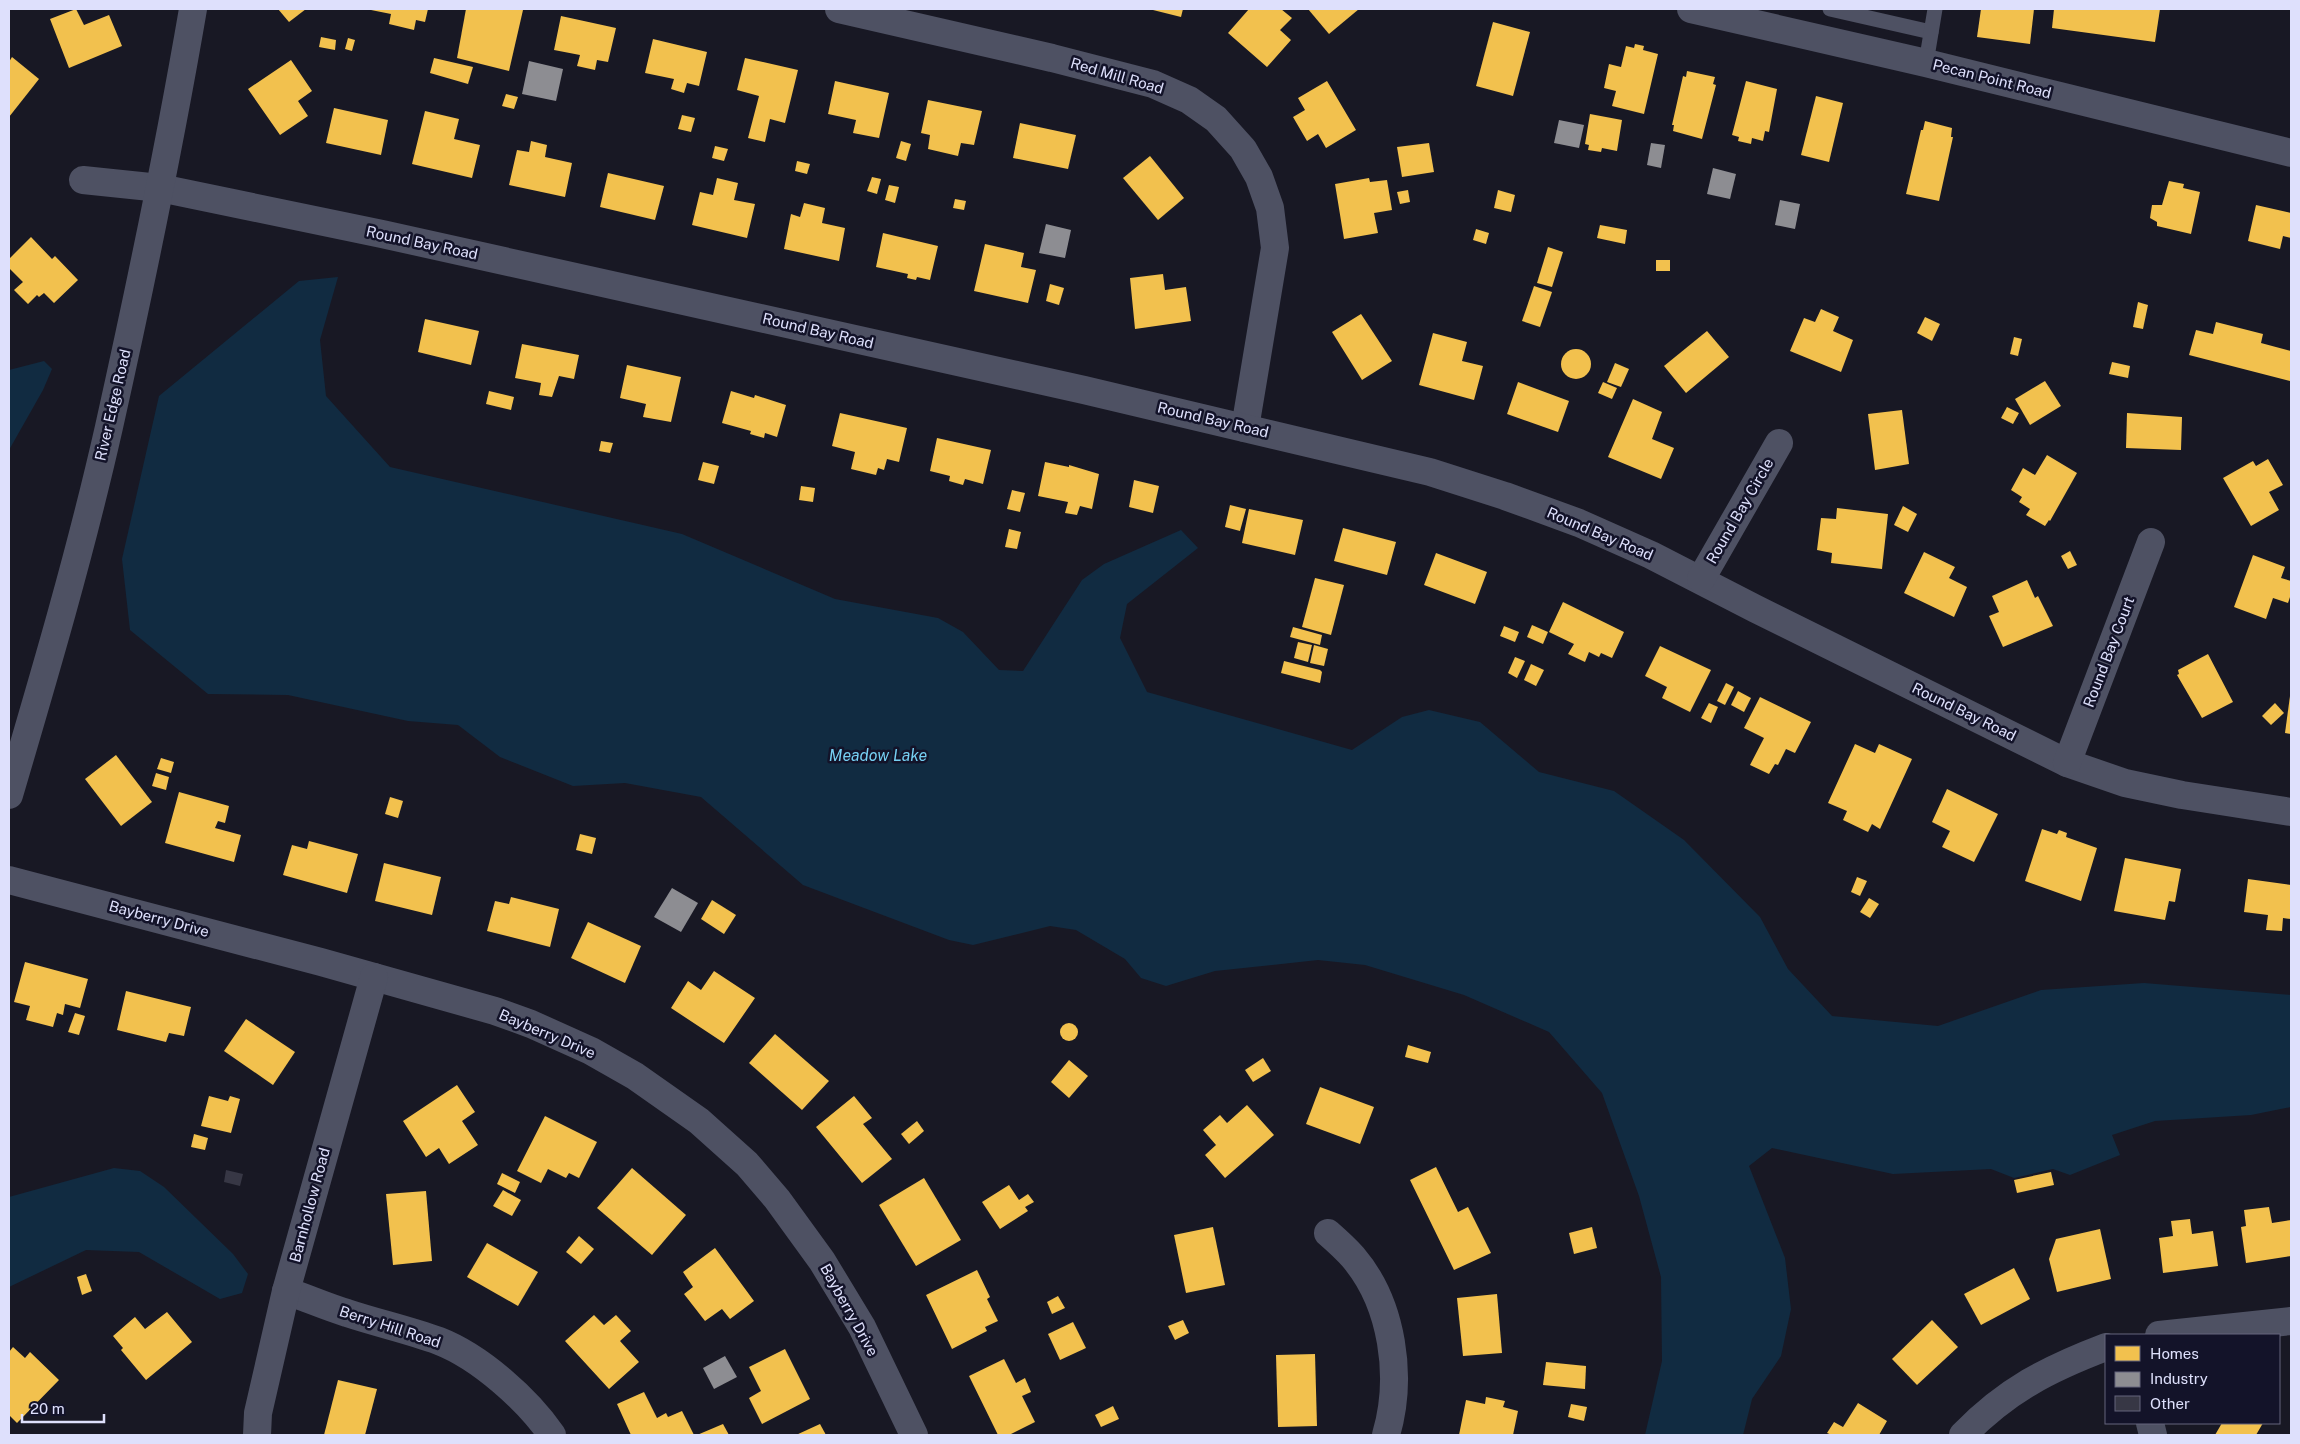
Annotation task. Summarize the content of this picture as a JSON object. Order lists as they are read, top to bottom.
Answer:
{
  "streets": {
    "street": [
      "Red Mill Road",
      "Pecan Point Road",
      "Round Bay Road",
      "River Edge Road",
      "Round Bay Circle",
      "Round Bay Court",
      "Bayberry Drive",
      "Barnhollow Road",
      "Berry Hill Road"
    ]
  },
  "crossings": [
    ["Red Mill Road", "Round Bay Road"],
    ["Round Bay Road", "River Edge Road"],
    ["Round Bay Road", "Round Bay Circle"],
    ["Round Bay Road", "Round Bay Court"],
    ["Bayberry Drive", "Barnhollow Road"],
    ["Barnhollow Road", "Berry Hill Road"]
  ],
  "water": ["Meadow Lake"],
  "legend": ["Homes", "Industry", "Other"],
  "scale_bar": "20 m"
}
